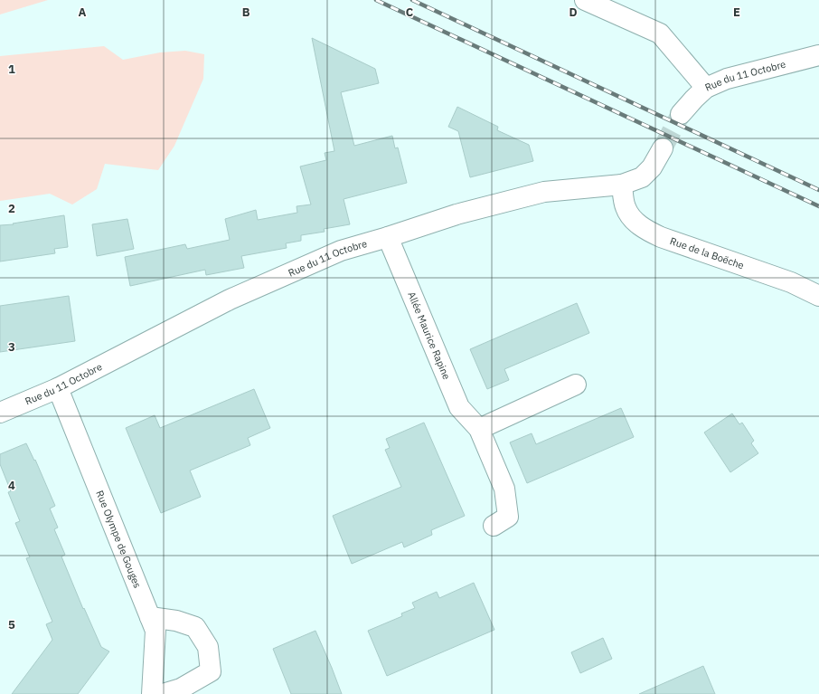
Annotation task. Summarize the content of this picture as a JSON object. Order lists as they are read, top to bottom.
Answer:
{
  "streets": {
    "street": [
      "Rue du 11 Octobre",
      "Rue de la Boëche",
      "Allée Maurice Rapine",
      "Rue Olympe de Gouges"
    ]
  },
  "crossings": [
    ["Rue du 11 Octobre", "Rue de la Boëche"],
    ["Rue du 11 Octobre", "Allée Maurice Rapine"],
    ["Rue du 11 Octobre", "Rue Olympe de Gouges"]
  ],
  "grid": {
    "columns": [
      "A",
      "B",
      "C",
      "D",
      "E"
    ],
    "rows": [
      "1",
      "2",
      "3",
      "4",
      "5"
    ]
  }
}
